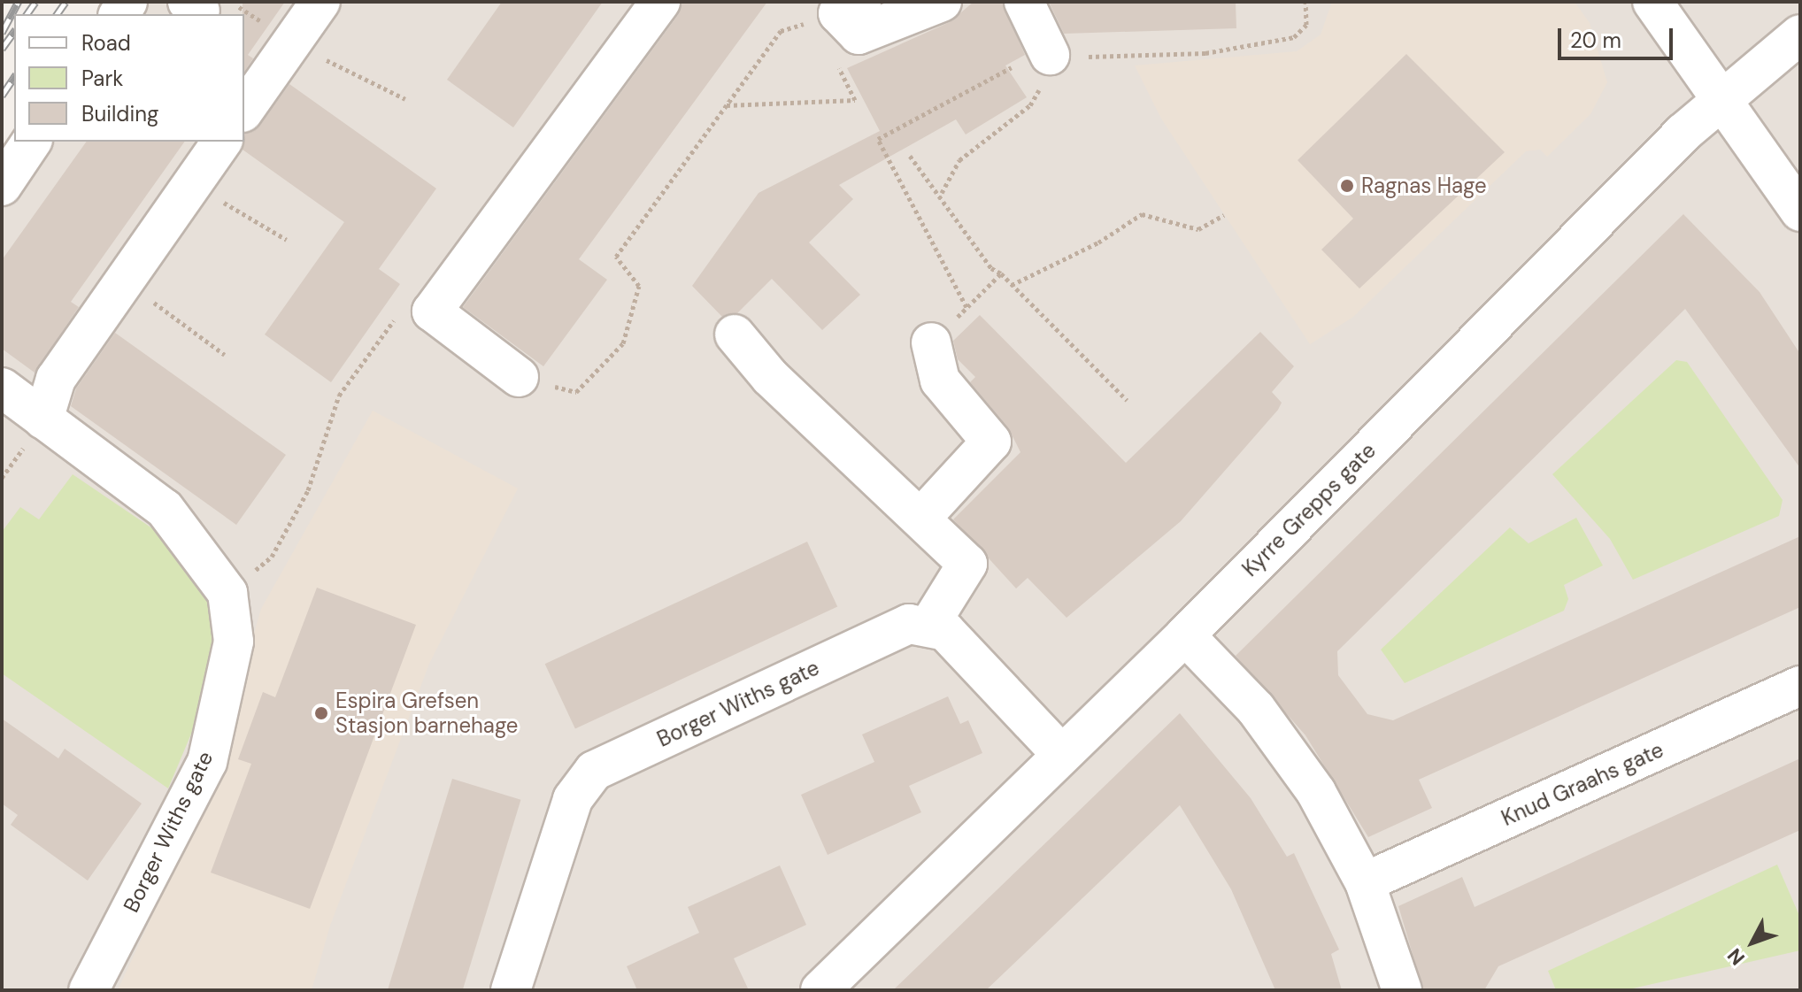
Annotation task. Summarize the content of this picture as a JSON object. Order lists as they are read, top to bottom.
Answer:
{
  "streets": {
    "street": ["Kyrre Grepps gate", "Borger Withs gate", "Knud Graahs gate"]
  },
  "places": ["Ragnas Hage", "Espira Grefsen Stasjon barnehage"],
  "legend": ["Road", "Park", "Building"],
  "scale_bar": "20 m",
  "north": "bottom left"
}
